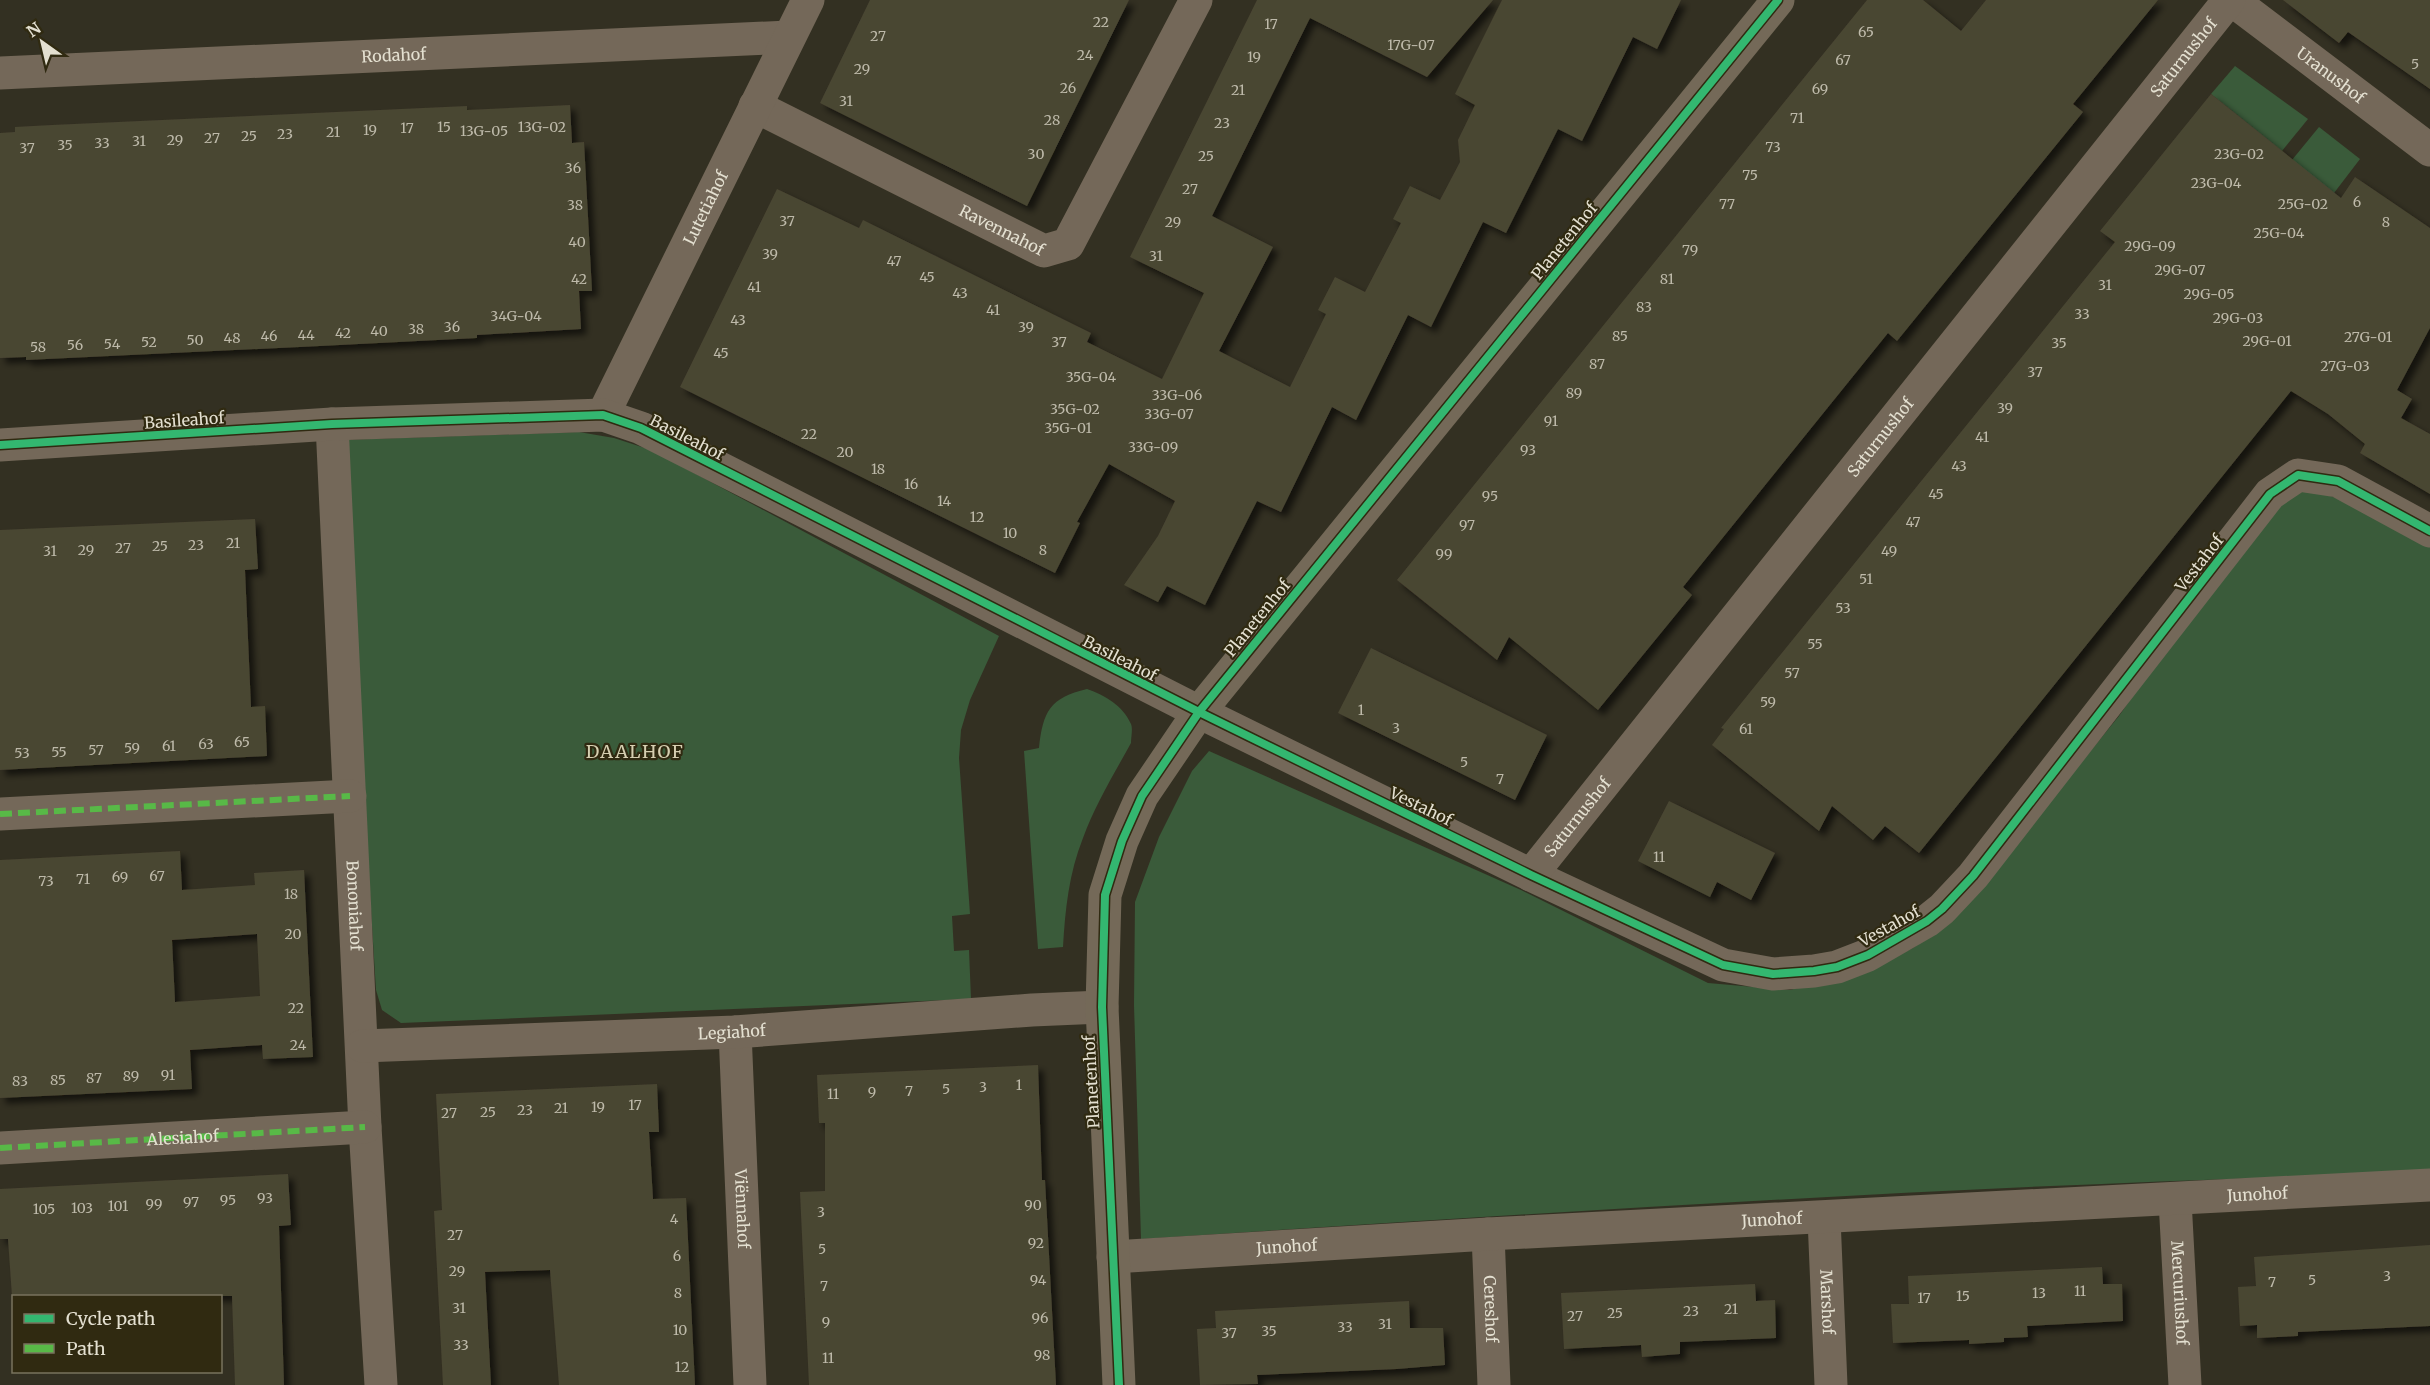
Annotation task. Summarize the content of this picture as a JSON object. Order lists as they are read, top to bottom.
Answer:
{
  "streets": {
    "street": [
      "Rodahof",
      "Saturnushof",
      "Uranushof",
      "Lutetiahof",
      "Ravennahof",
      "Planetenhof",
      "Basileahof",
      "Vestahof",
      "Bononiahof",
      "Legiahof",
      "Alesiahof",
      "Junohof",
      "Viënnahof",
      "Mercuriushof",
      "Marshof",
      "Cereshof"
    ]
  },
  "crossings": [
    ["Rodahof", "Lutetiahof"],
    ["Saturnushof", "Uranushof"],
    ["Saturnushof", "Vestahof"],
    ["Lutetiahof", "Ravennahof"],
    ["Lutetiahof", "Basileahof"],
    ["Planetenhof", "Basileahof"],
    ["Planetenhof", "Vestahof"],
    ["Planetenhof", "Legiahof"],
    ["Planetenhof", "Junohof"],
    ["Basileahof", "Vestahof"],
    ["Basileahof", "Bononiahof"],
    ["Bononiahof", "Legiahof"],
    ["Bononiahof", "Alesiahof"],
    ["Legiahof", "Viënnahof"],
    ["Junohof", "Mercuriushof"],
    ["Junohof", "Marshof"],
    ["Junohof", "Cereshof"]
  ],
  "districts": ["DAALHOF"],
  "house_numbers": [
    "22",
    "17",
    "65",
    "27",
    "17G-07",
    "24",
    "19",
    "67",
    "5",
    "29",
    "26",
    "69",
    "21",
    "31",
    "71",
    "28",
    "23",
    "15",
    "13G-02",
    "17",
    "19",
    "13G-05",
    "21",
    "23",
    "25",
    "27",
    "29",
    "31",
    "33",
    "35",
    "73",
    "37",
    "30",
    "23G-02",
    "25",
    "36",
    "75",
    "23G-04",
    "27",
    "6",
    "77",
    "25G-02",
    "38",
    "37",
    "29",
    "8",
    "25G-04",
    "40",
    "29G-09",
    "79",
    "39",
    "31",
    "47",
    "29G-07",
    "45",
    "42",
    "81",
    "31",
    "41",
    "43",
    "29G-05",
    "83",
    "41",
    "33",
    "34G-04",
    "29G-03",
    "43",
    "36",
    "39",
    "38",
    "40",
    "42",
    "44",
    "46",
    "85",
    "27G-01",
    "48",
    "50",
    "29G-01",
    "52",
    "37",
    "35",
    "54",
    "56",
    "58",
    "45",
    "87",
    "27G-03",
    "37",
    "35G-04",
    "89",
    "33G-06",
    "39",
    "35G-02",
    "33G-07",
    "91",
    "35G-01",
    "22",
    "41",
    "33G-09",
    "93",
    "20",
    "43",
    "18",
    "16",
    "45",
    "95",
    "14",
    "12",
    "47",
    "97",
    "10",
    "21",
    "23",
    "25",
    "27",
    "29",
    "8",
    "31",
    "49",
    "99",
    "51",
    "53",
    "55",
    "57",
    "59",
    "1",
    "3",
    "61",
    "65",
    "63",
    "61",
    "59",
    "57",
    "55",
    "53",
    "5",
    "7",
    "11",
    "67",
    "69",
    "71",
    "73",
    "18",
    "20",
    "22",
    "24",
    "91",
    "89",
    "87",
    "85",
    "83",
    "1",
    "3",
    "5",
    "7",
    "9",
    "11",
    "17",
    "19",
    "21",
    "23",
    "25",
    "27",
    "93",
    "95",
    "97",
    "99",
    "90",
    "101",
    "103",
    "105",
    "3",
    "4",
    "27",
    "92",
    "5",
    "6",
    "29",
    "3",
    "94",
    "5",
    "7",
    "7",
    "11",
    "8",
    "13",
    "15",
    "17",
    "31",
    "21",
    "23",
    "25",
    "27",
    "96",
    "9",
    "31",
    "33",
    "10",
    "35",
    "37",
    "33",
    "98",
    "11",
    "12"
  ],
  "legend": ["Cycle path", "Path"],
  "north": "top left"
}
